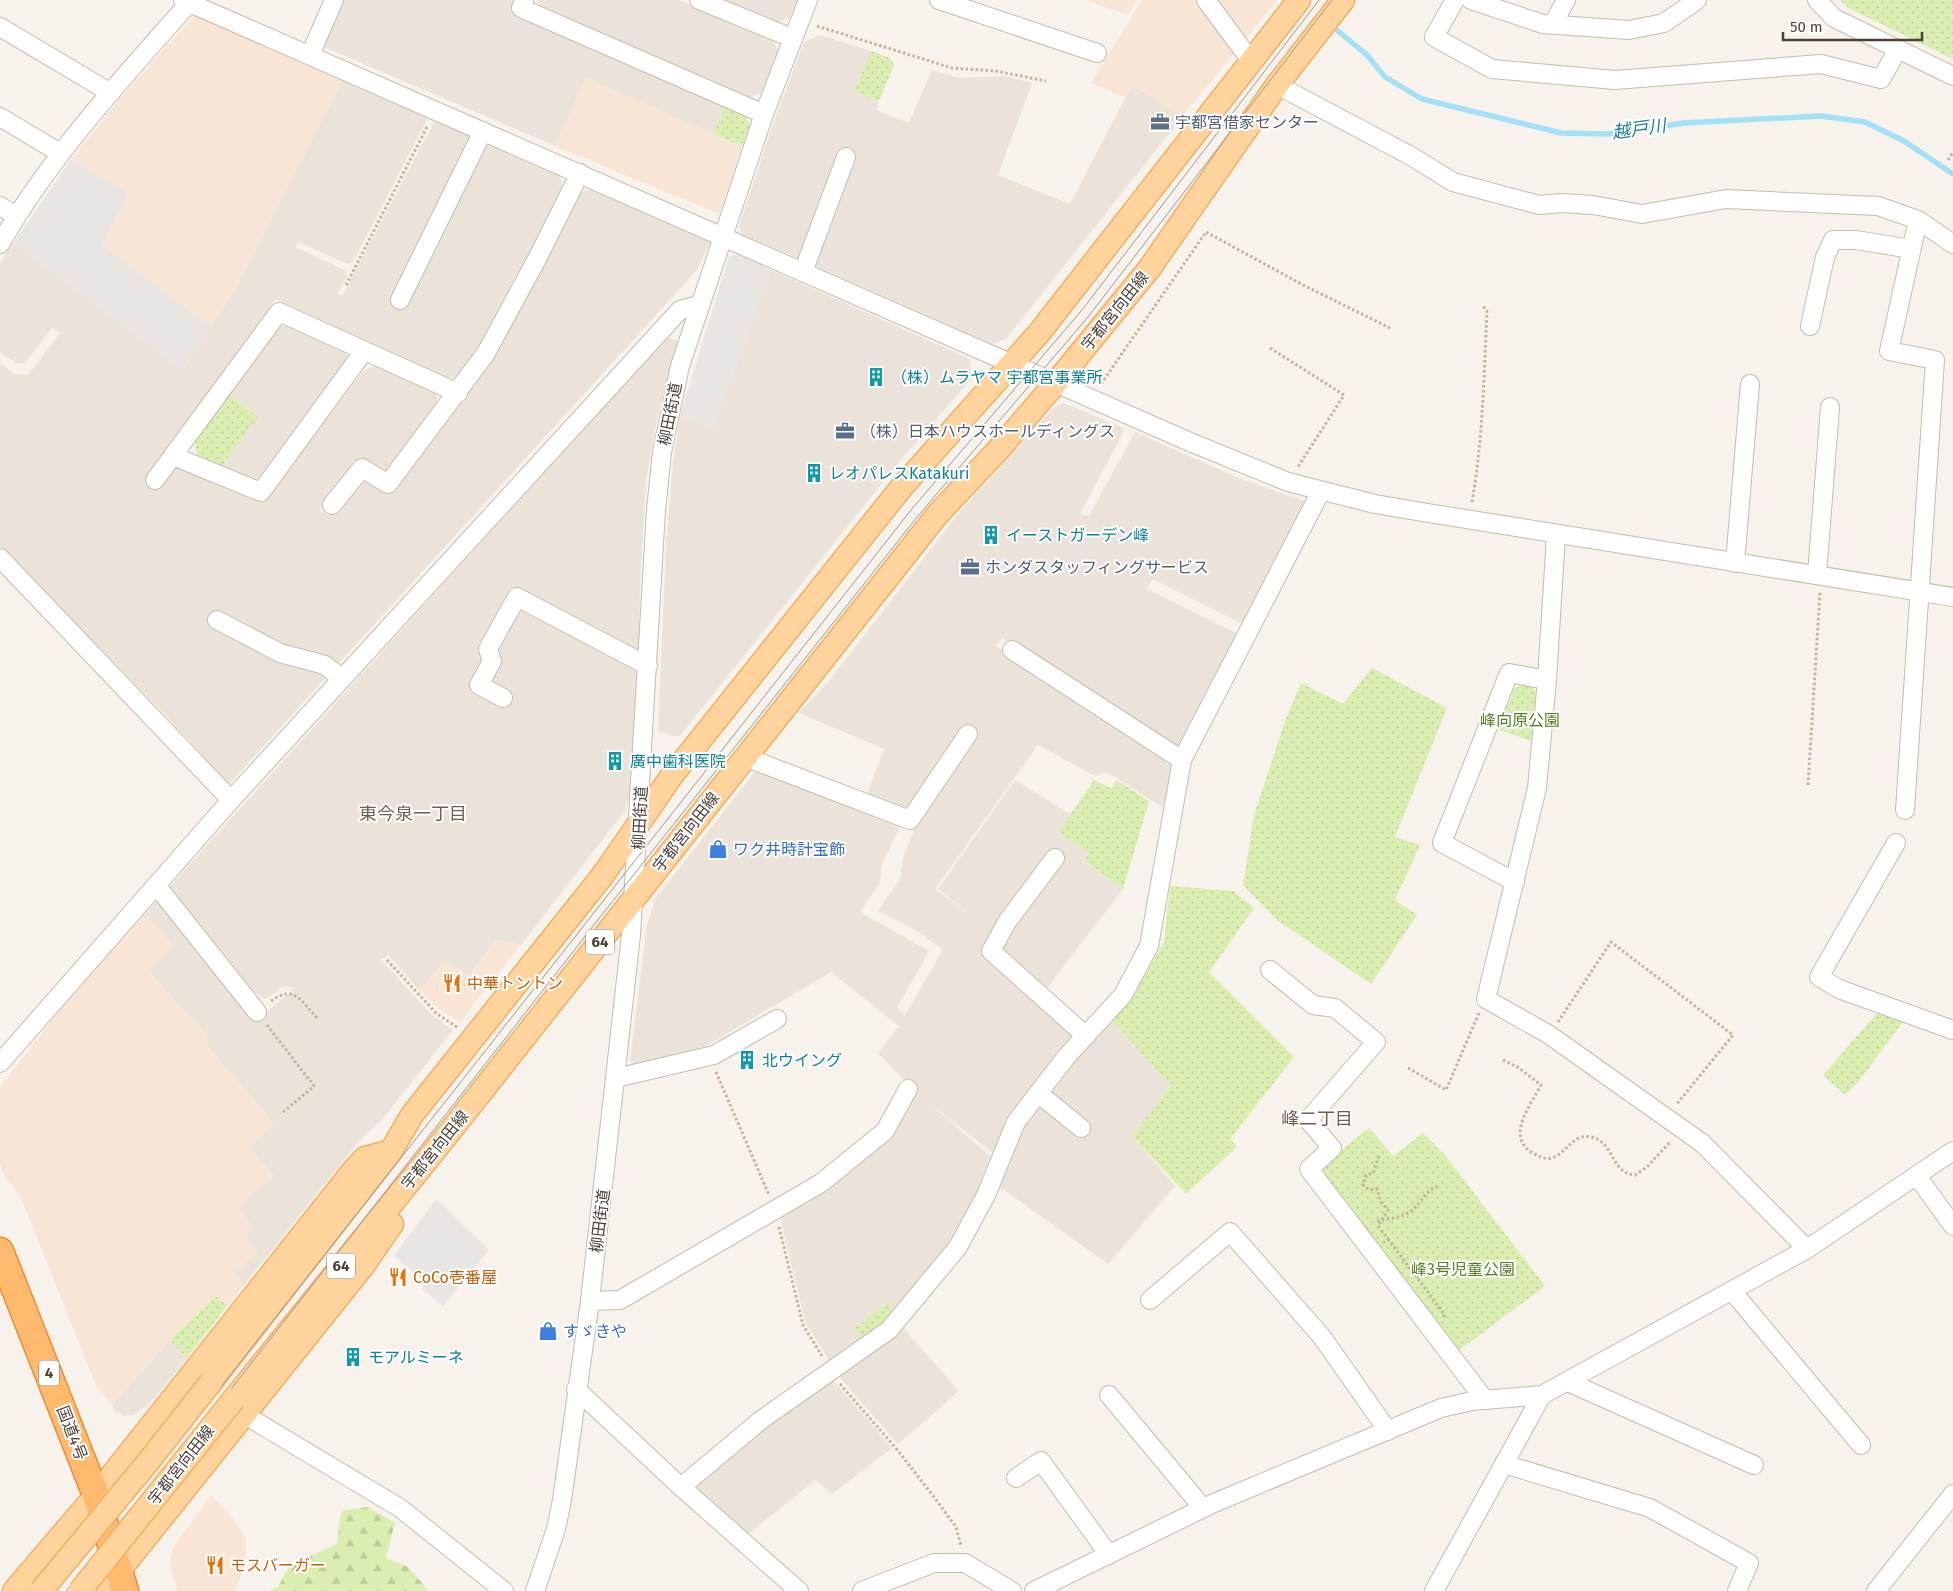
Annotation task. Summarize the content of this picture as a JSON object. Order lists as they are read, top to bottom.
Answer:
{
  "streets": {
    "highway": ["4", "国道4号"],
    "main road": ["宇都宮向田線", "64"],
    "street": ["柳田街道"]
  },
  "crossings": [
    ["宇都宮向田線", "柳田街道"]
  ],
  "districts": ["東今泉一丁目", "峰二丁目"],
  "water": ["越戸川"],
  "parks": ["峰向原公園", "峰3号児童公園"],
  "places": {
    "office": ["宇都宮借家センター", "（株）日本ハウスホールディングス", "ホンダスタッフィングサービス"],
    "building": [
      "（株）ムラヤマ 宇都宮事業所",
      "レオパレスKatakuri",
      "イーストガーデン峰",
      "廣中歯科医院",
      "北ウイング",
      "モアルミーネ"
    ],
    "shop": ["ワク井時計宝飾", "すゞきや"],
    "restaurant": ["中華トントン", "CoCo壱番屋", "モスバーガー"]
  },
  "scale_bar": "50 m"
}
